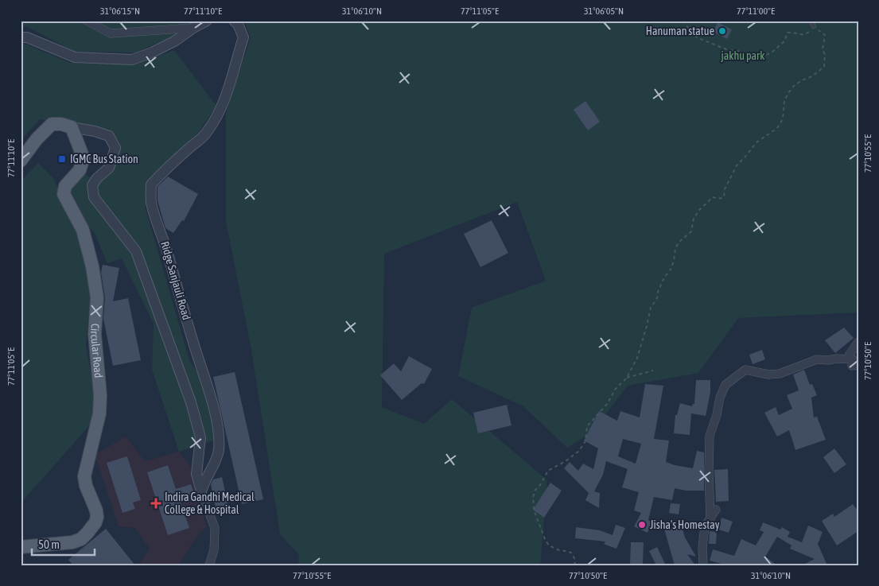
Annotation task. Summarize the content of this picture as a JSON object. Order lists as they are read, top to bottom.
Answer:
{
  "streets": {
    "main road": ["Circular Road"],
    "street": ["Ridge Sanjauli Road"]
  },
  "parks": ["jakhu park"],
  "places": {
    "other": ["Hanuman statue", "Jisha's Homestay"],
    "transit": ["IGMC Bus Station"],
    "health": ["Indira Gandhi Medical College & Hospital"]
  },
  "scale_bar": "50 m",
  "coordinates": [
    "31°06'15\"N",
    "77°11'10\"E",
    "31°06'10\"N",
    "77°11'05\"E",
    "31°06'05\"N",
    "77°11'00\"E",
    "77°10'55\"E",
    "77°10'50\"E"
  ]
}
